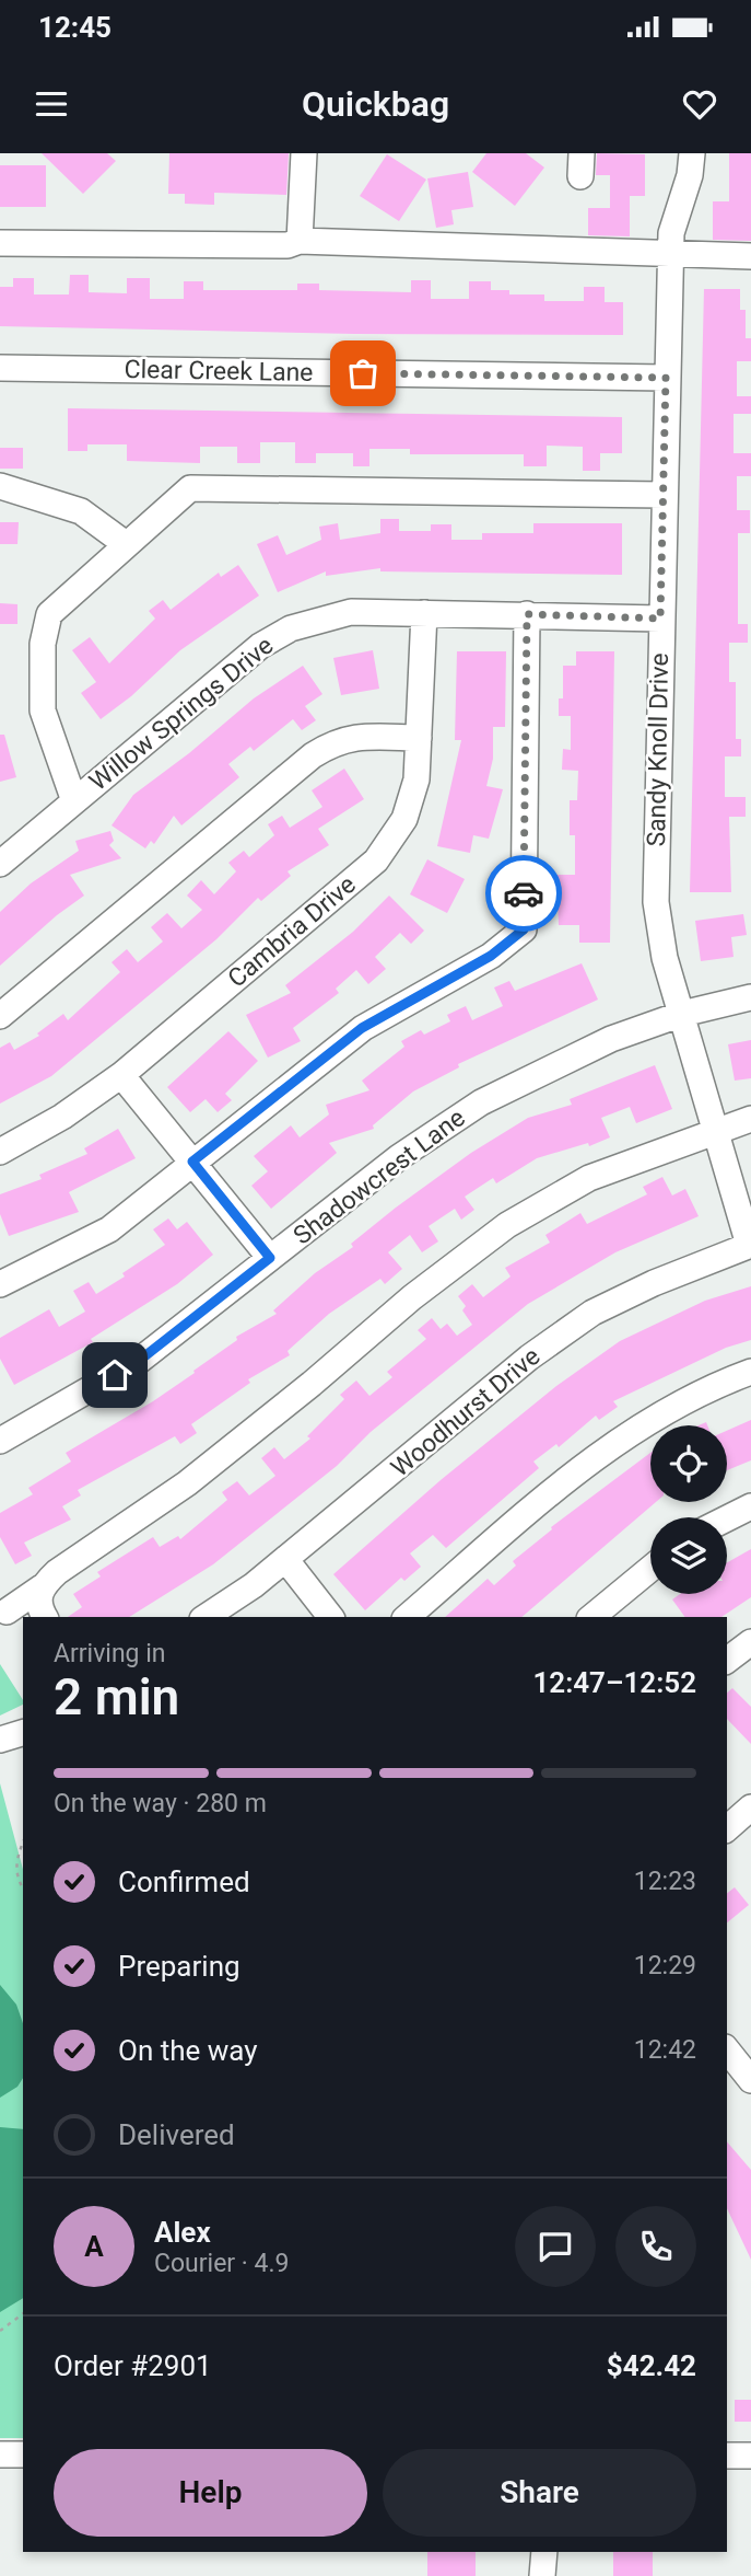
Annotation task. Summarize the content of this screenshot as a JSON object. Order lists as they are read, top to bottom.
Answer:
{
  "streets": {
    "street": [
      "Clear Creek Lane",
      "Willow Springs Drive",
      "Sandy Knoll Drive",
      "Cambria Drive",
      "Shadowcrest Lane",
      "Woodhurst Drive"
    ]
  },
  "crossings": [
    ["Clear Creek Lane", "Sandy Knoll Drive"],
    ["Willow Springs Drive", "Sandy Knoll Drive"],
    ["Willow Springs Drive", "Cambria Drive"],
    ["Sandy Knoll Drive", "Shadowcrest Lane"],
    ["Sandy Knoll Drive", "Woodhurst Drive"]
  ],
  "page": {
    "status": "12:45",
    "header": "Quickbag",
    "heading": ["2 min", "Arriving in", "12:47–12:52"],
    "panel": [
      "Alex",
      "Courier · 4.9",
      "Order #2901",
      "$42.42"
    ],
    "bar": "On the way · 280 m",
    "list": [
      ["Confirmed", "12:23"],
      ["Preparing", "12:29"],
      ["On the way", "12:42"],
      "Delivered"
    ],
    "round": "A",
    "buttons": ["Help", "Share"]
  }
}
